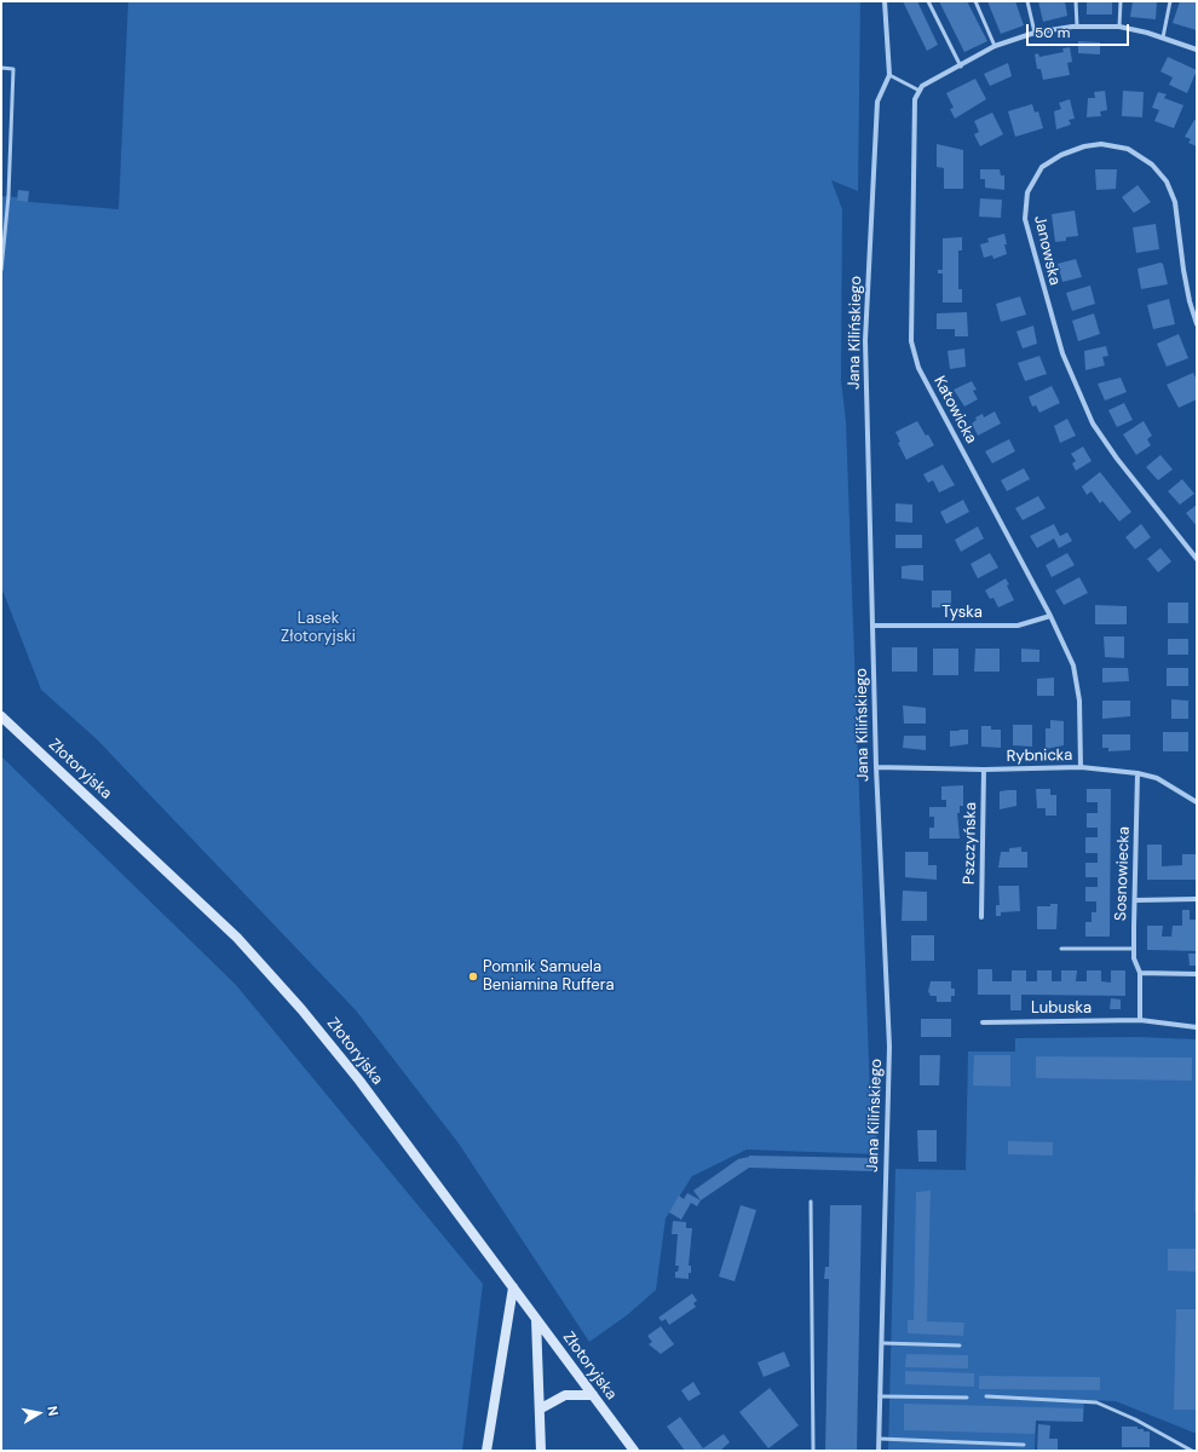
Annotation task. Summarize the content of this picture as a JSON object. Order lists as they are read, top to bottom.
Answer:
{
  "streets": {
    "street": [
      "Janowska",
      "Jana Kilińskiego",
      "Katowicka",
      "Tyska",
      "Rybnicka",
      "Złotoryjska",
      "Pszczyńska",
      "Sosnowiecka",
      "Lubuska"
    ]
  },
  "crossings": [
    ["Jana Kilińskiego", "Tyska"],
    ["Jana Kilińskiego", "Rybnicka"],
    ["Katowicka", "Tyska"],
    ["Katowicka", "Rybnicka"],
    ["Rybnicka", "Pszczyńska"],
    ["Rybnicka", "Sosnowiecka"]
  ],
  "parks": ["Lasek Złotoryjski"],
  "places": ["Pomnik Samuela Beniamina Ruffera"],
  "scale_bar": "50 m",
  "north": "right"
}
